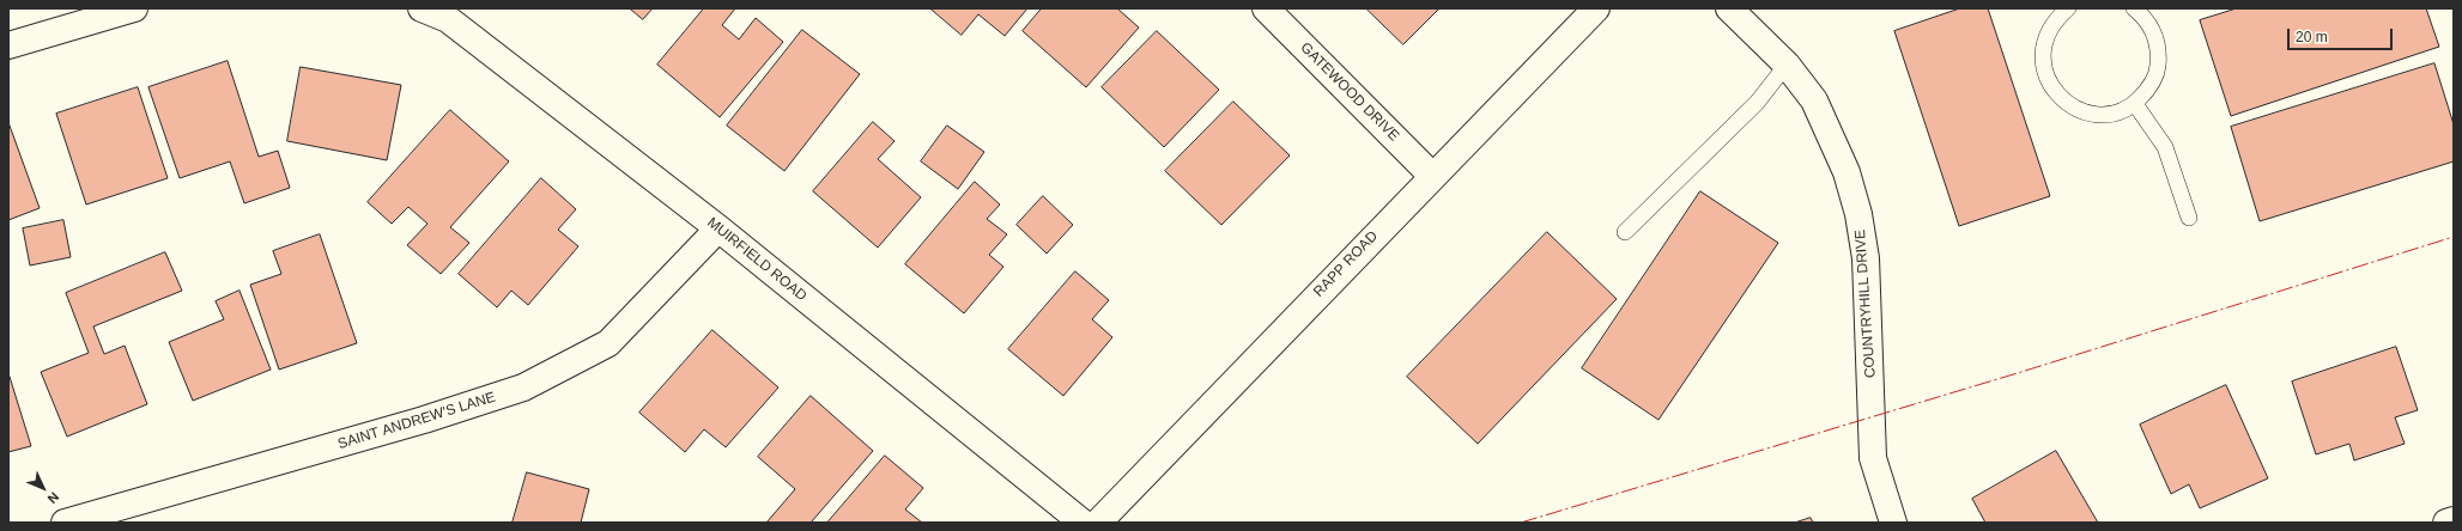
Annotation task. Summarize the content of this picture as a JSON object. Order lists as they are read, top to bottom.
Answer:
{
  "streets": {
    "street": [
      "GATEWOOD DRIVE",
      "MUIRFIELD ROAD",
      "RAPP ROAD",
      "COUNTRYHILL DRIVE",
      "SAINT ANDREW'S LANE"
    ]
  },
  "crossings": [
    ["GATEWOOD DRIVE", "RAPP ROAD"],
    ["MUIRFIELD ROAD", "SAINT ANDREW'S LANE"]
  ],
  "scale_bar": "20 m",
  "north": "bottom right"
}
